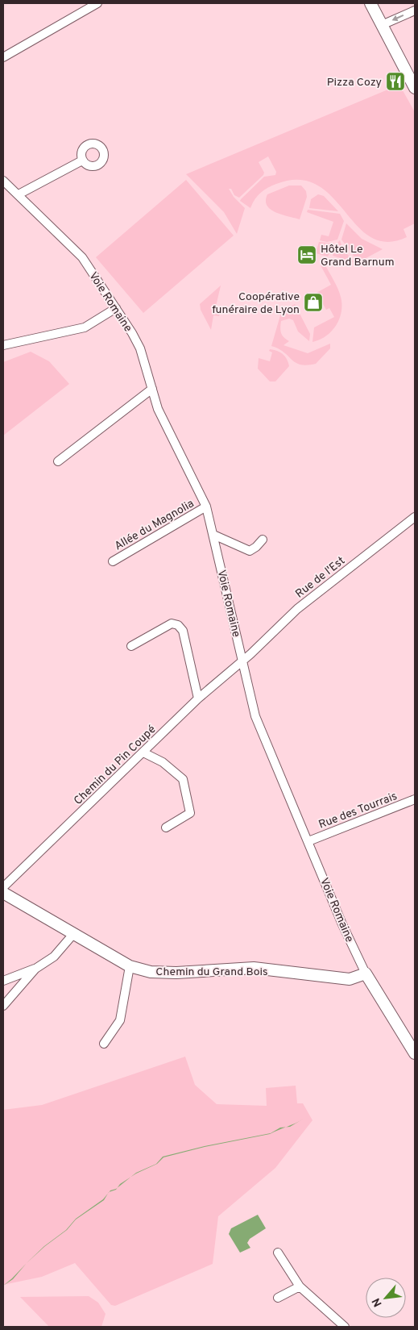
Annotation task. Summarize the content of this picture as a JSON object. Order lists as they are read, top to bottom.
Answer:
{
  "streets": {
    "street": [
      "Voie Romaine",
      "Allée du Magnolia",
      "Rue de l'Est",
      "Chemin du Pin Coupé",
      "Rue des Tourrais",
      "Chemin du Grand Bois"
    ]
  },
  "crossings": [
    ["Voie Romaine", "Allée du Magnolia"],
    ["Voie Romaine", "Rue de l'Est"],
    ["Voie Romaine", "Chemin du Pin Coupé"],
    ["Voie Romaine", "Rue des Tourrais"],
    ["Voie Romaine", "Chemin du Grand Bois"],
    ["Rue de l'Est", "Chemin du Pin Coupé"]
  ],
  "places": {
    "restaurant": ["Pizza Cozy"],
    "hotel": ["Hôtel Le Grand Barnum"],
    "shop": ["Coopérative funéraire de Lyon"]
  },
  "north": "bottom left"
}
